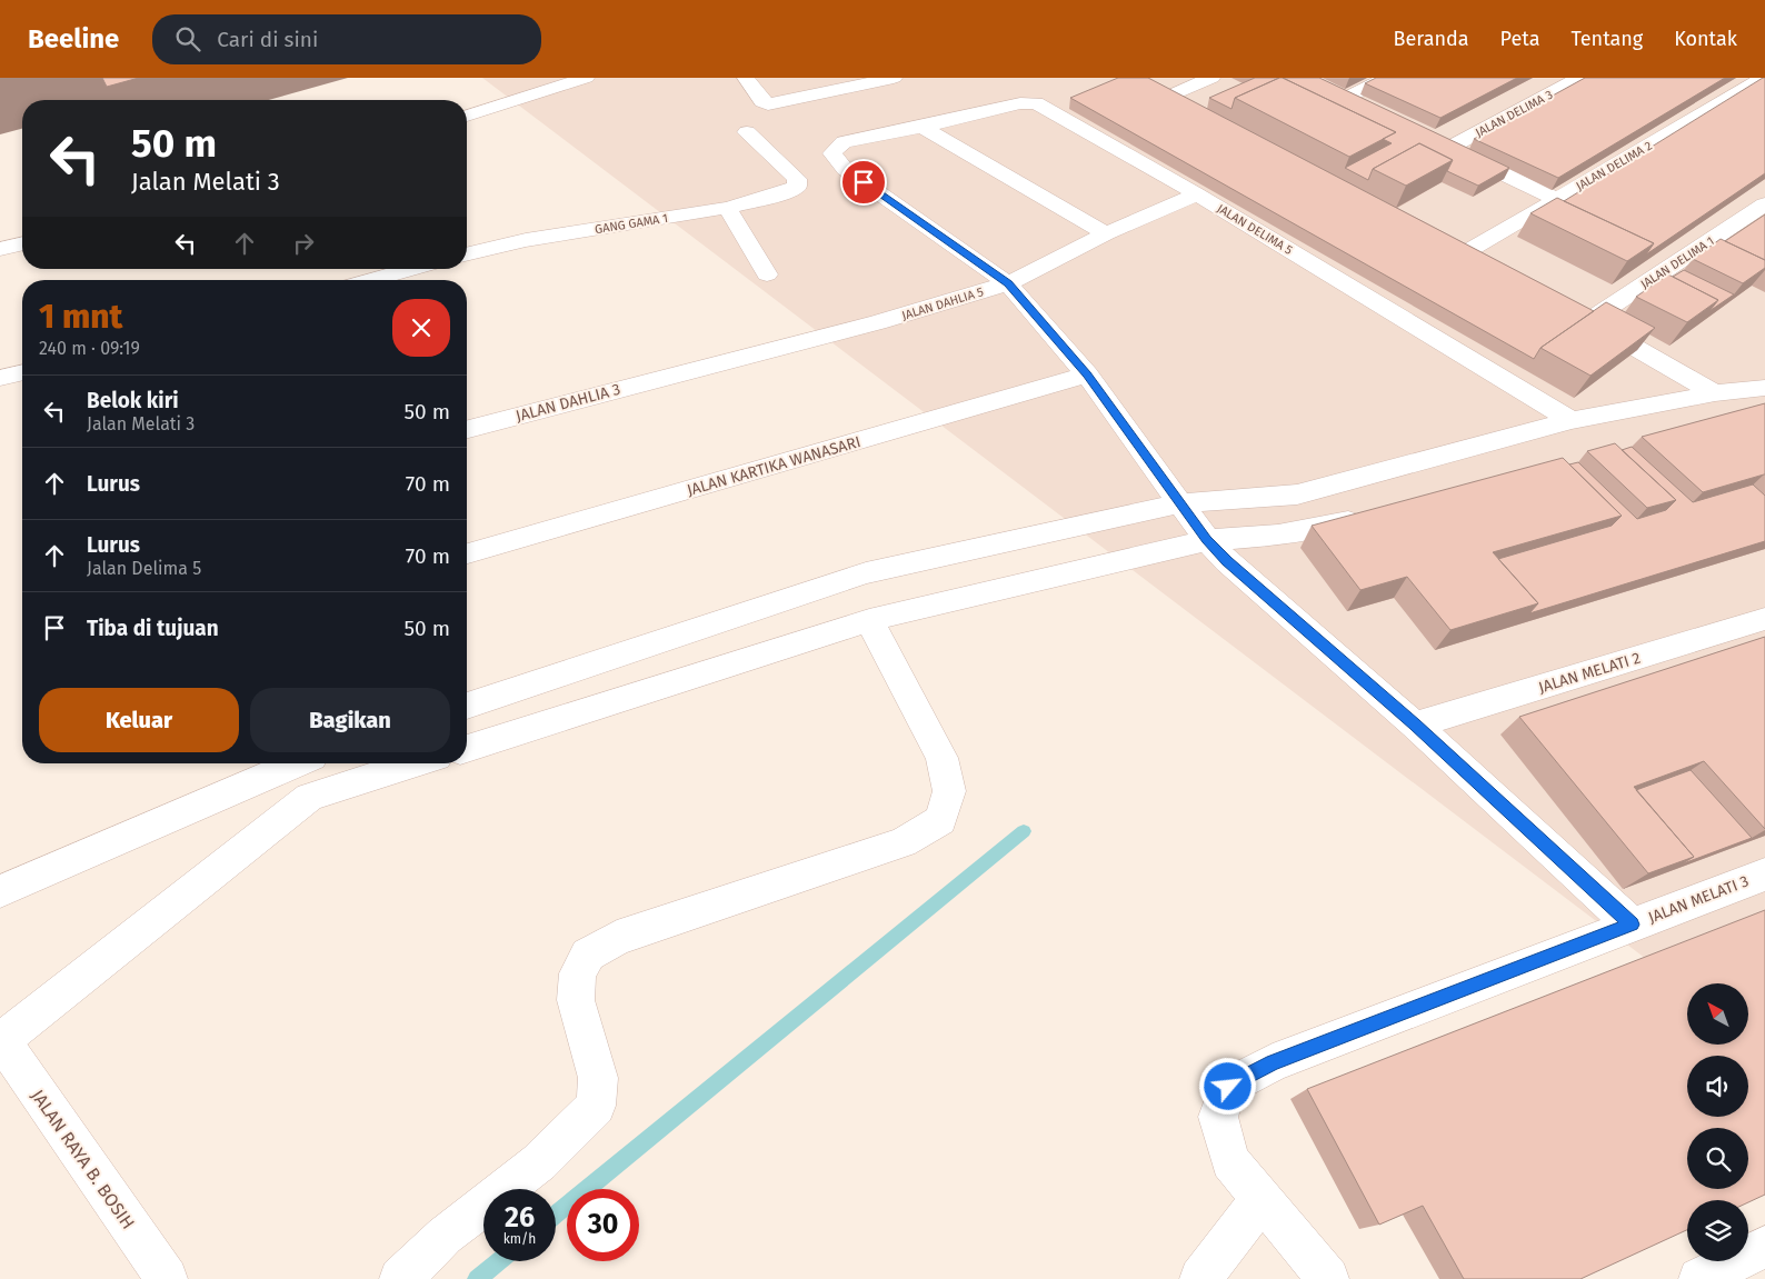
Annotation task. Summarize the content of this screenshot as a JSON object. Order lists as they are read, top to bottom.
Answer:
{
  "streets": {
    "street": [
      "JALAN DELIMA 3",
      "JALAN DELIMA 2",
      "GANG GAMA 1",
      "JALAN DELIMA 5",
      "JALAN DELIMA 1",
      "JALAN DAHLIA 5",
      "JALAN DAHLIA 3",
      "JALAN KARTIKA WANASARI",
      "JALAN MELATI 2",
      "JALAN MELATI 3",
      "JALAN RAYA B. BOSIH"
    ]
  },
  "crossings": [
    ["JALAN DELIMA 5", "JALAN DAHLIA 5"],
    ["JALAN DELIMA 5", "JALAN MELATI 3"],
    ["JALAN DAHLIA 5", "JALAN DAHLIA 3"],
    ["JALAN DAHLIA 5", "JALAN MELATI 3"],
    ["JALAN KARTIKA WANASARI", "JALAN MELATI 3"],
    ["JALAN MELATI 2", "JALAN MELATI 3"]
  ],
  "north": "top left",
  "page": {
    "header": "Beeline",
    "search": "Cari di sini",
    "nav": [
      "Beranda",
      "Peta",
      "Tentang",
      "Kontak"
    ],
    "turn": ["50 m", "Jalan Melati 3"],
    "heading": ["1 mnt", "240 m · 09:19"],
    "list": [
      {
        "name": "Belok kiri",
        "note": "Jalan Melati 3",
        "value": "50 m"
      },
      {
        "name": "Lurus",
        "value": "70 m"
      },
      {
        "name": "Lurus",
        "note": "Jalan Delima 5",
        "value": "70 m"
      },
      {
        "name": "Tiba di tujuan",
        "value": "50 m"
      }
    ],
    "buttons": ["Keluar", "Bagikan"],
    "speed": "26 km/h",
    "limit": "30"
  }
}
